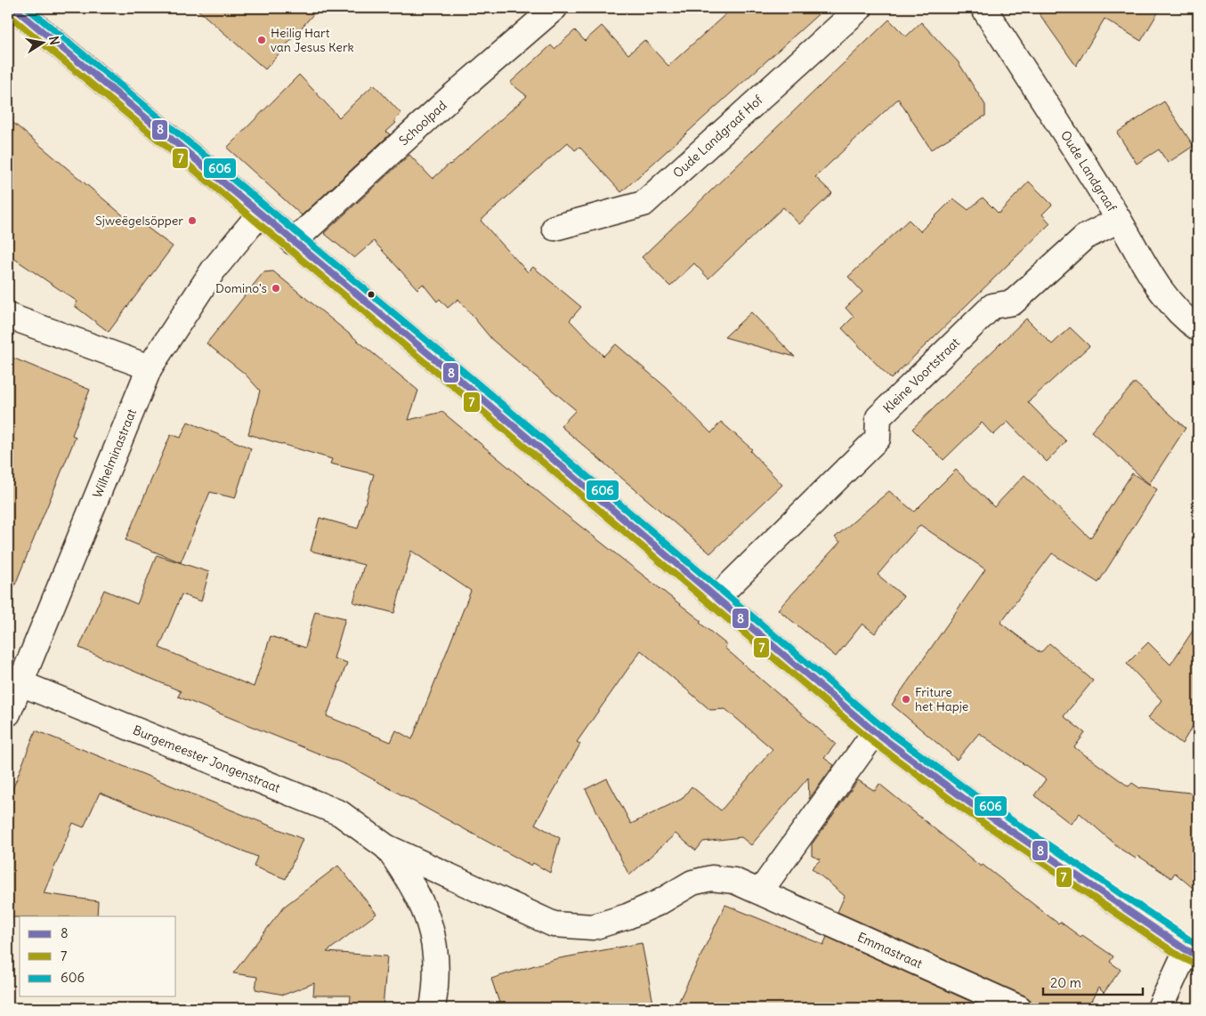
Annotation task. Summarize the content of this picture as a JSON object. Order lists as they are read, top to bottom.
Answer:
{
  "streets": {
    "street": [
      "Schoolpad",
      "Oude Landgraaf Hof",
      "Oude Landgraaf",
      "Kleine Voortstraat",
      "Wilhelminastraat",
      "Burgemeester Jongenstraat",
      "Emmastraat"
    ]
  },
  "crossings": [
    ["Oude Landgraaf", "Kleine Voortstraat"],
    ["Wilhelminastraat", "Burgemeester Jongenstraat"],
    ["Burgemeester Jongenstraat", "Emmastraat"]
  ],
  "places": [
    "Heilig Hart van Jesus Kerk",
    "Sjweëgelsöpper",
    "Domino's",
    "Friture het Hapje"
  ],
  "lines": ["transit line 8", "transit line 606", "transit line 7"],
  "legend": ["8", "7", "606"],
  "scale_bar": "20 m",
  "north": "right"
}
